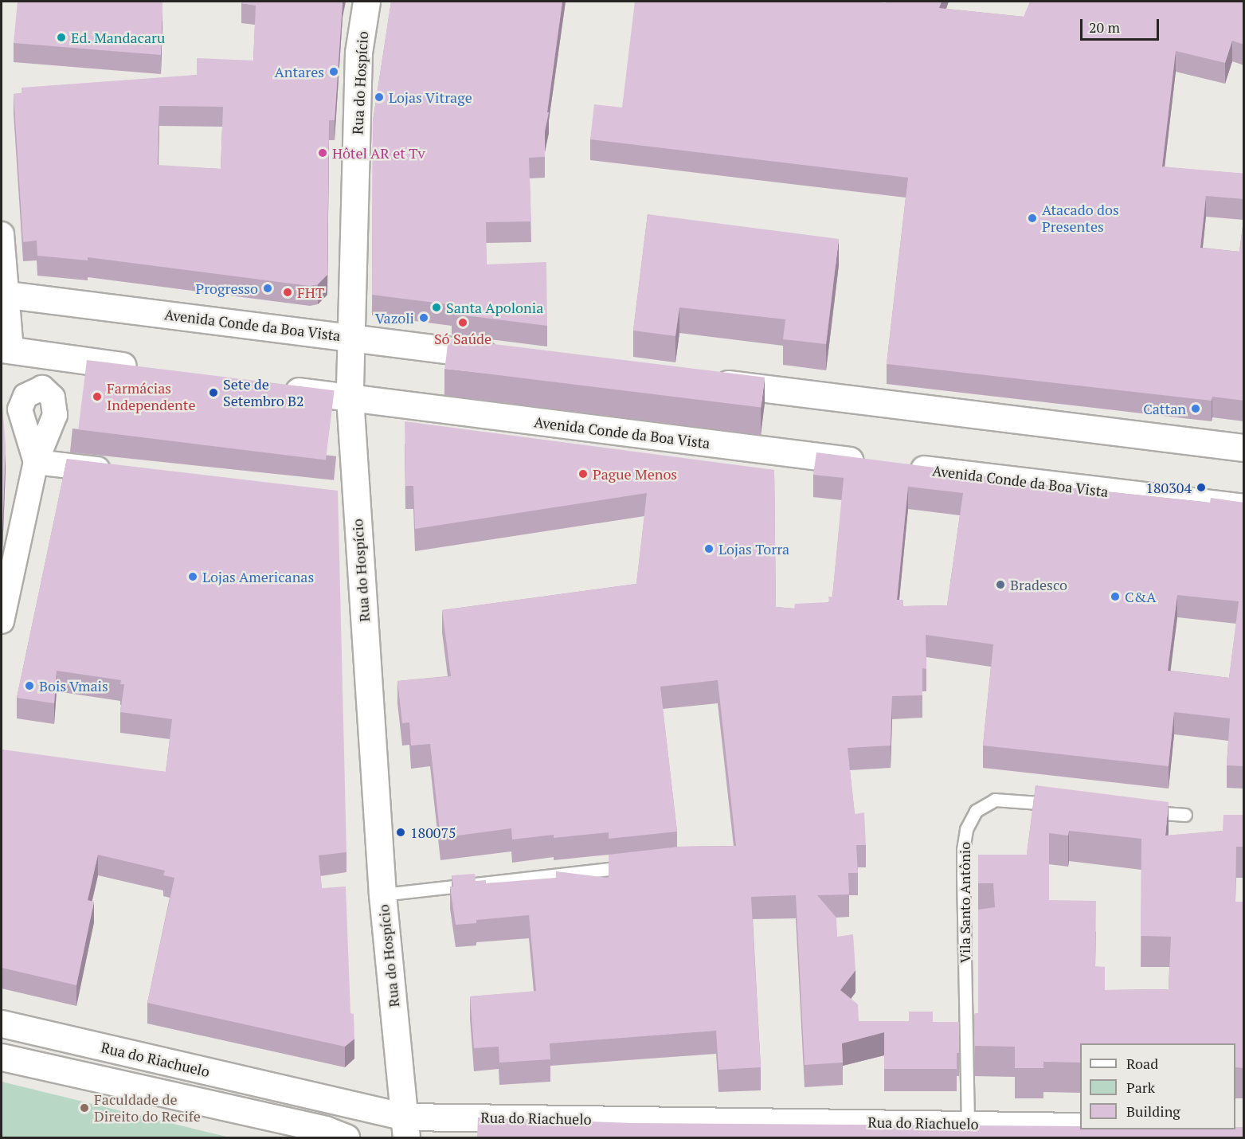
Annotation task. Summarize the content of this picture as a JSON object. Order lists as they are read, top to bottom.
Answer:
{
  "streets": {
    "main road": ["Rua do Hospício", "Avenida Conde da Boa Vista", "Rua do Riachuelo"],
    "lane": ["Vila Santo Antônio"]
  },
  "crossings": [
    ["Rua do Hospício", "Avenida Conde da Boa Vista"],
    ["Rua do Hospício", "Rua do Riachuelo"],
    ["Vila Santo Antônio", "Rua do Riachuelo"]
  ],
  "places": [
    "Ed. Mandacaru",
    "Antares",
    "Lojas Vitrage",
    "Hôtel AR et Tv",
    "Atacado dos Presentes",
    "Progresso",
    "FHT",
    "Santa Apolonia",
    "Vazoli",
    "Só Saúde",
    "Sete de Setembro B2",
    "Farmácias Independente",
    "Cattan",
    "Pague Menos",
    "180304",
    "Lojas Torra",
    "Lojas Americanas",
    "Bradesco",
    "C&A",
    "Bois Vmais",
    "180075",
    "Faculdade de Direito do Recife"
  ],
  "legend": ["Road", "Park", "Building"],
  "scale_bar": "20 m"
}
